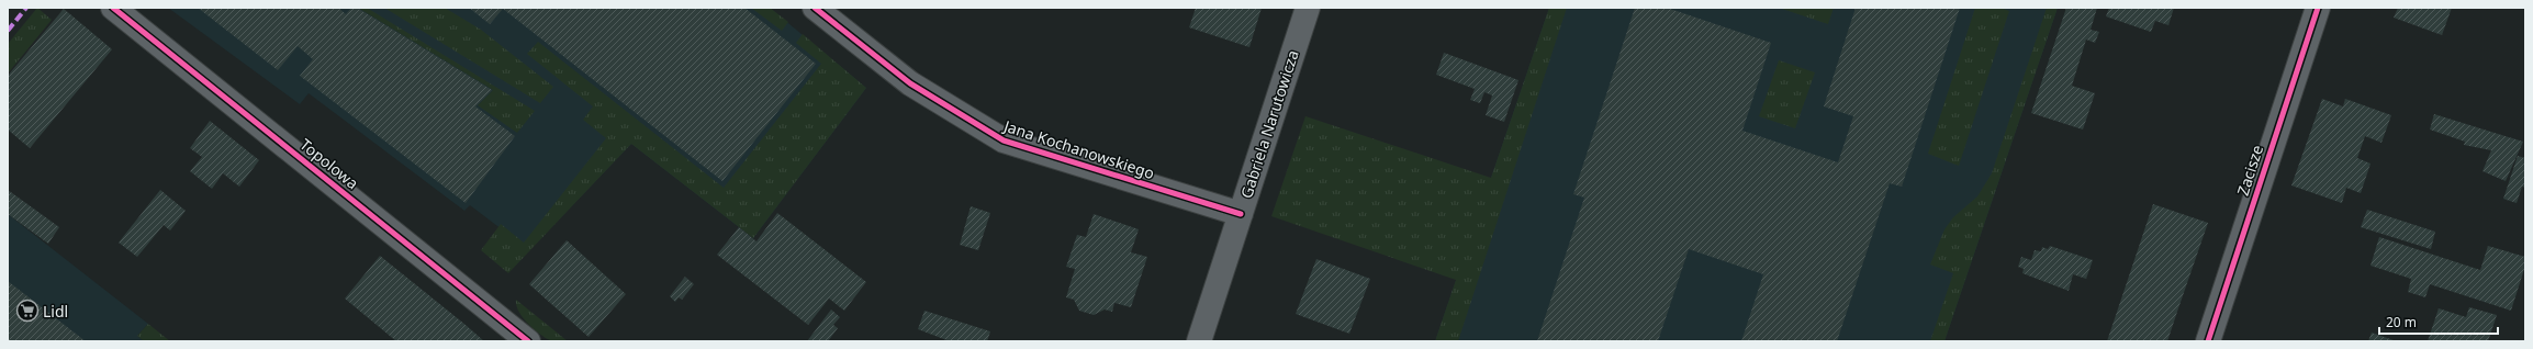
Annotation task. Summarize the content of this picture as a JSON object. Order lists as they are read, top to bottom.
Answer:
{
  "streets": {
    "street": [
      "Gabriela Narutowicza",
      "Jana Kochanowskiego",
      "Topolowa",
      "Zacisze"
    ]
  },
  "crossings": [
    ["Gabriela Narutowicza", "Jana Kochanowskiego"]
  ],
  "places": {
    "supermarket": ["Lidl"]
  },
  "scale_bar": "20 m"
}
